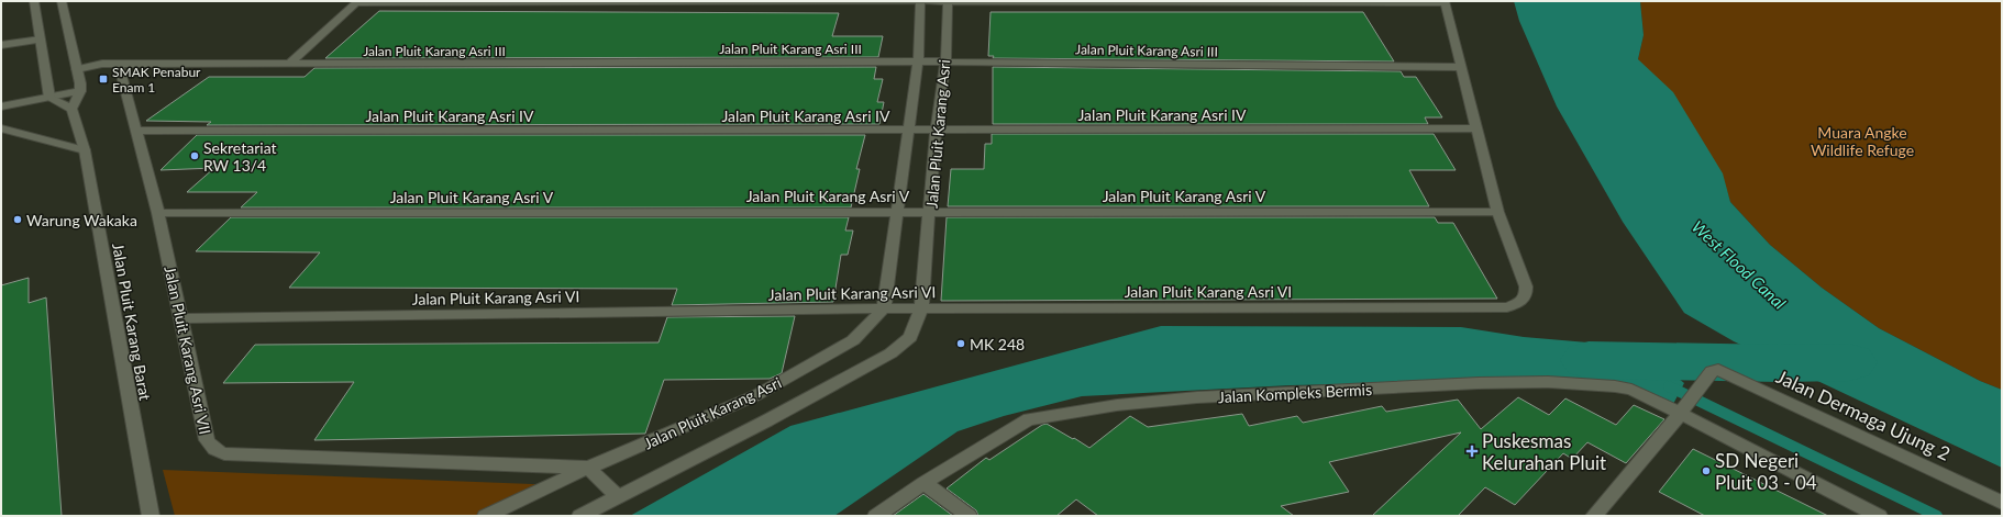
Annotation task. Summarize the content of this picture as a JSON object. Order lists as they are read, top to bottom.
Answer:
{
  "streets": {
    "street": [
      "Jalan Pluit Karang Asri III",
      "Jalan Pluit Karang Asri IV",
      "Jalan Pluit Karang Asri",
      "Jalan Pluit Karang Asri V",
      "Jalan Pluit Karang Asri VI",
      "Jalan Pluit Karang Barat",
      "Jalan Pluit Karang Asri VII",
      "Jalan Kompleks Bermis",
      "Jalan Dermaga Ujung 2"
    ]
  },
  "crossings": [
    ["Jalan Pluit Karang Asri III", "Jalan Pluit Karang Asri"],
    ["Jalan Pluit Karang Asri III", "Jalan Pluit Karang Asri VII"],
    ["Jalan Pluit Karang Asri IV", "Jalan Pluit Karang Asri"],
    ["Jalan Pluit Karang Asri IV", "Jalan Pluit Karang Asri VII"],
    ["Jalan Pluit Karang Asri", "Jalan Pluit Karang Asri V"],
    ["Jalan Pluit Karang Asri", "Jalan Pluit Karang Asri VI"],
    ["Jalan Pluit Karang Asri", "Jalan Pluit Karang Asri VII"],
    ["Jalan Pluit Karang Asri V", "Jalan Pluit Karang Asri VI"],
    ["Jalan Pluit Karang Asri V", "Jalan Pluit Karang Asri VII"],
    ["Jalan Pluit Karang Asri VI", "Jalan Pluit Karang Asri VII"],
    ["Jalan Kompleks Bermis", "Jalan Dermaga Ujung 2"]
  ],
  "water": ["West Flood Canal"],
  "parks": ["Muara Angke Wildlife Refuge"],
  "places": {
    "transit": ["SMAK Penabur Enam 1"],
    "other": [
      "Sekretariat RW 13/4",
      "Warung Wakaka",
      "MK 248",
      "SD Negeri Pluit 03 - 04"
    ],
    "health": ["Puskesmas Kelurahan Pluit"]
  }
}
